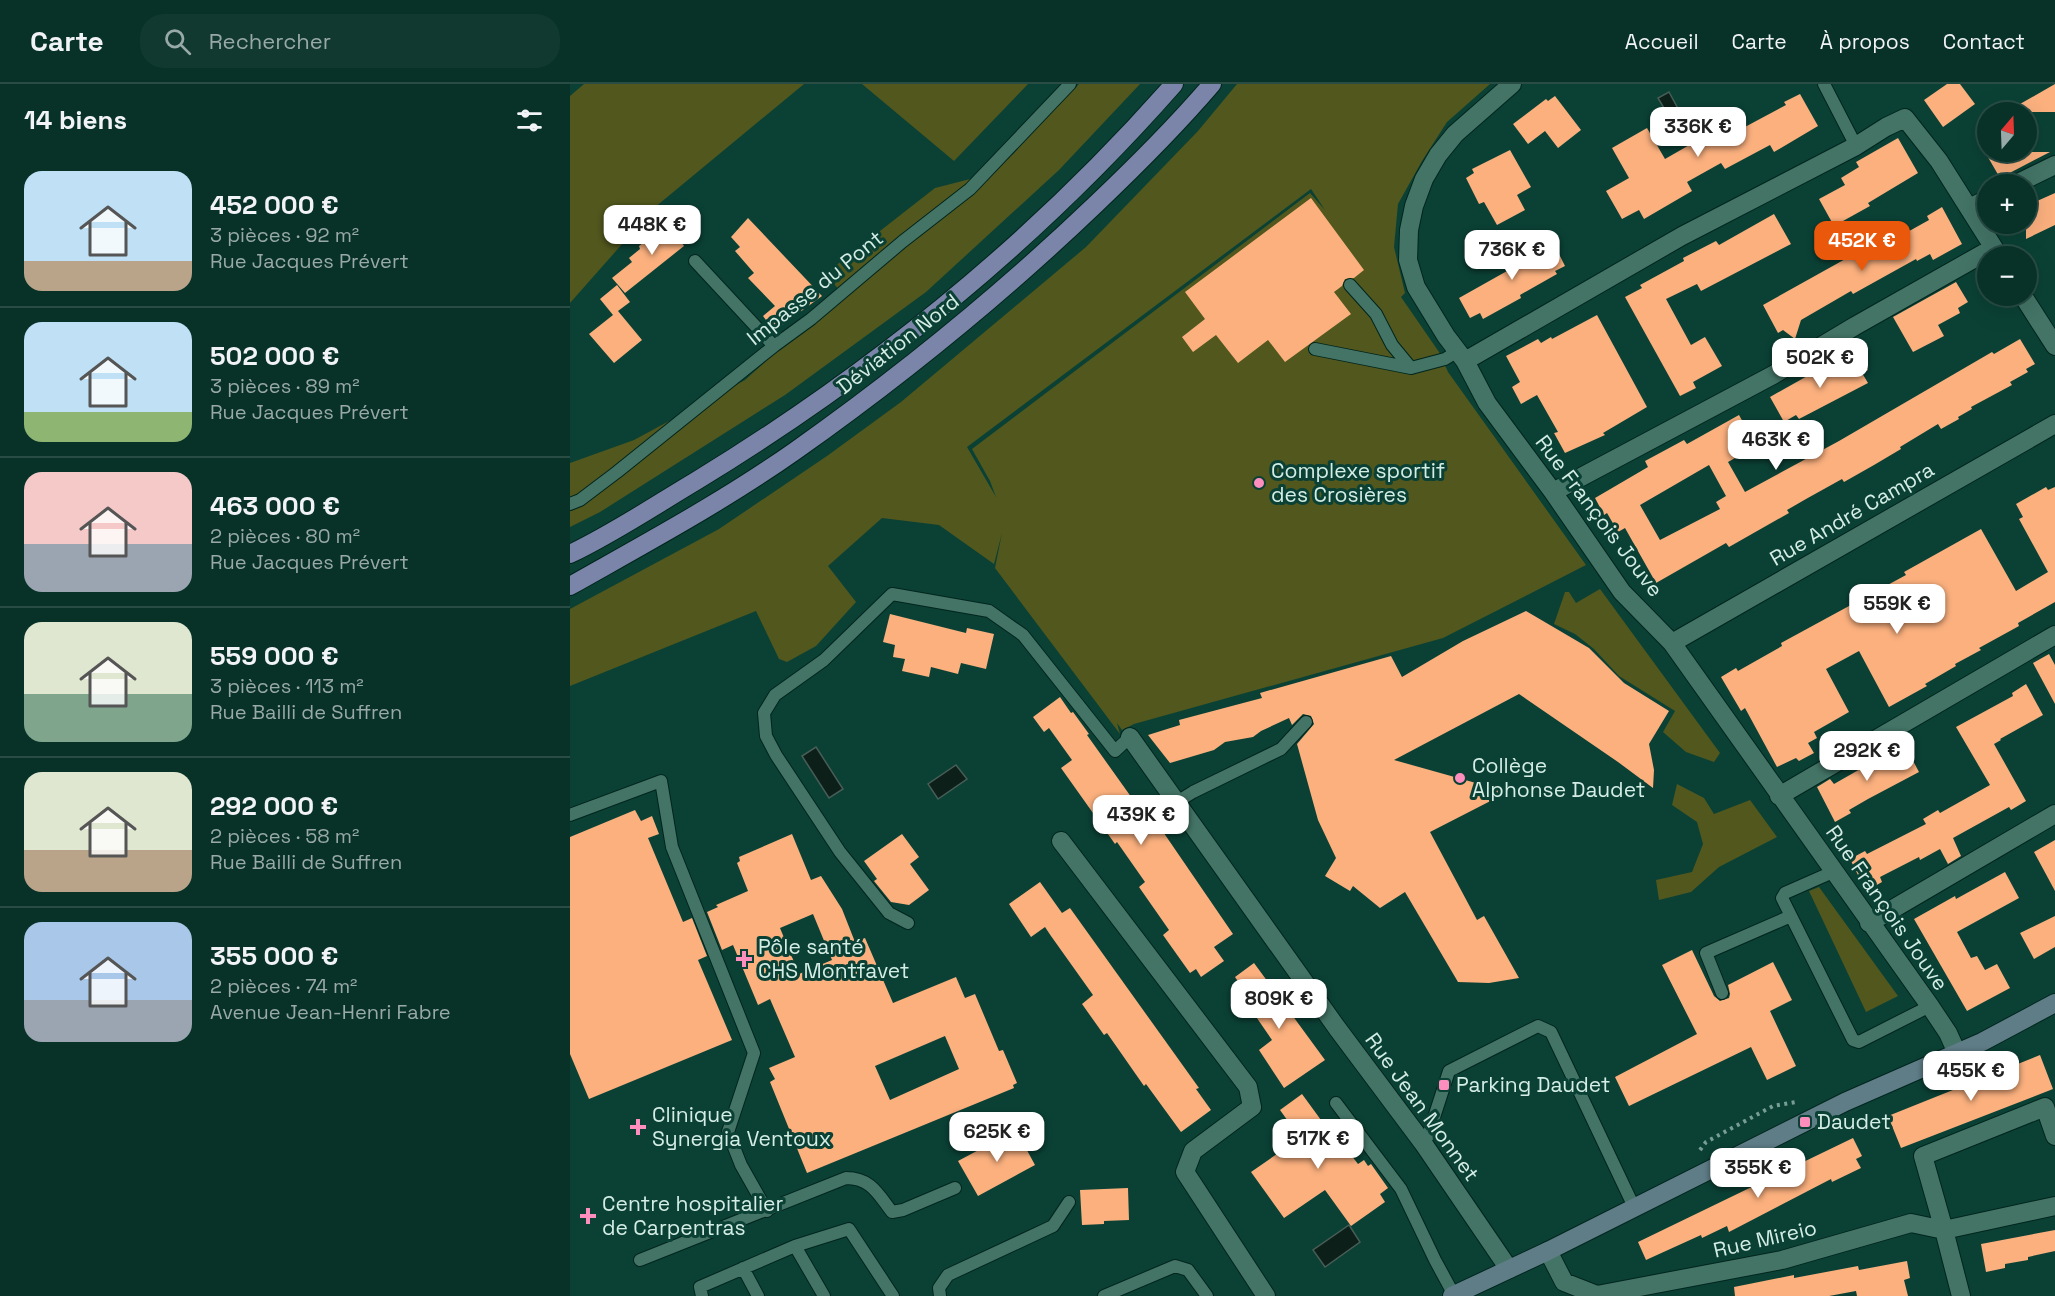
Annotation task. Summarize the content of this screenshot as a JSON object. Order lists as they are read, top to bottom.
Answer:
{
  "streets": {
    "main road": ["Déviation Nord"],
    "street": [
      "Rue André Campra",
      "Rue François Jouve",
      "Rue Jean Monnet",
      "Rue Mireio"
    ],
    "lane": ["Impasse du Pont"]
  },
  "crossings": [
    ["Rue André Campra", "Rue François Jouve"]
  ],
  "places": {
    "other": ["Complexe sportif des Crosières", "Collège Alphonse Daudet"],
    "health": ["Pôle santé CHS Montfavet", "Clinique Synergia Ventoux", "Centre hospitalier de Carpentras"],
    "transit": ["Parking Daudet", "Daudet"]
  },
  "north": "top",
  "page": {
    "header": "Carte",
    "search": "Rechercher",
    "nav": [
      "Accueil",
      "Carte",
      "À propos",
      "Contact"
    ],
    "heading": "14 biens",
    "map_buttons": ["+", "−"],
    "price": [
      "336K €",
      "448K €",
      "452K €",
      "736K €",
      "502K €",
      "463K €",
      "559K €",
      "292K €",
      "439K €",
      "809K €",
      "455K €",
      "625K €",
      "517K €",
      "355K €"
    ],
    "list": [
      {
        "name": "452 000 €",
        "note": "3 pièces · 92 m² · Rue Jacques Prévert"
      },
      {
        "name": "502 000 €",
        "note": "3 pièces · 89 m² · Rue Jacques Prévert"
      },
      {
        "name": "463 000 €",
        "note": "2 pièces · 80 m² · Rue Jacques Prévert"
      },
      {
        "name": "559 000 €",
        "note": "3 pièces · 113 m² · Rue Bailli de Suffren"
      },
      {
        "name": "292 000 €",
        "note": "2 pièces · 58 m² · Rue Bailli de Suffren"
      },
      {
        "name": "355 000 €",
        "note": "2 pièces · 74 m² · Avenue Jean-Henri Fabre"
      }
    ]
  }
}
